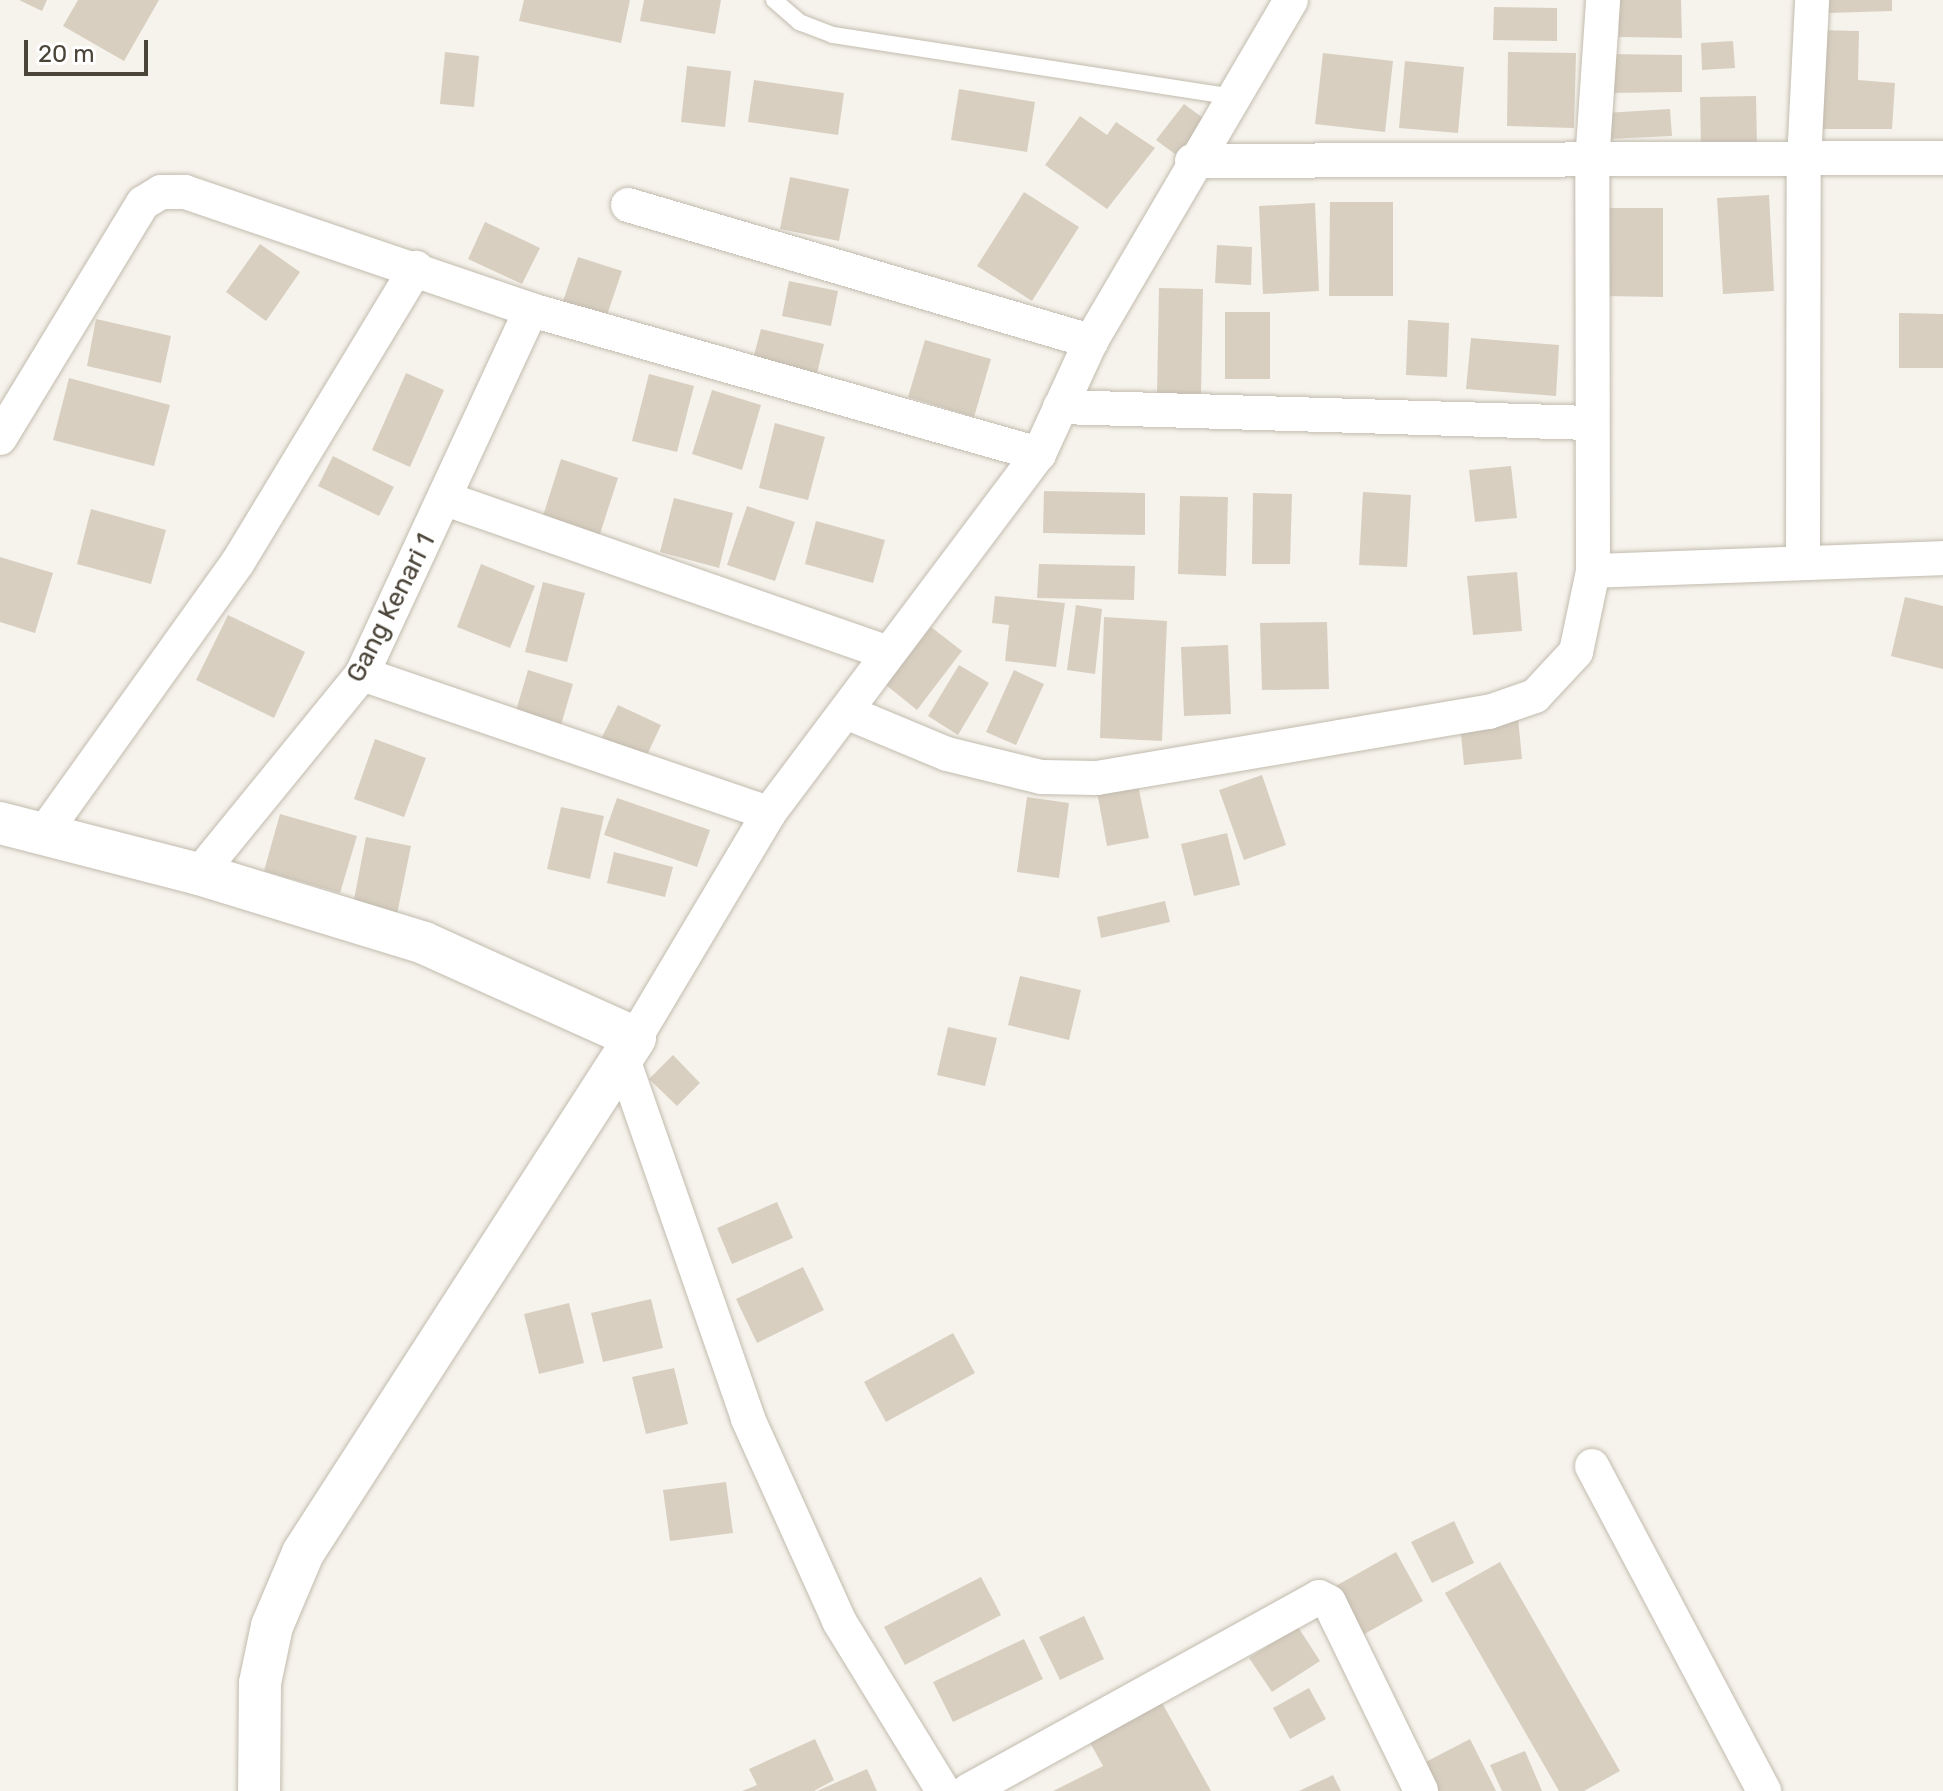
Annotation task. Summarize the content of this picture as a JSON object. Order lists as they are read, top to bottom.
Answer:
{
  "streets": {
    "street": ["Gang Kenari 1"]
  },
  "scale_bar": "20 m"
}
